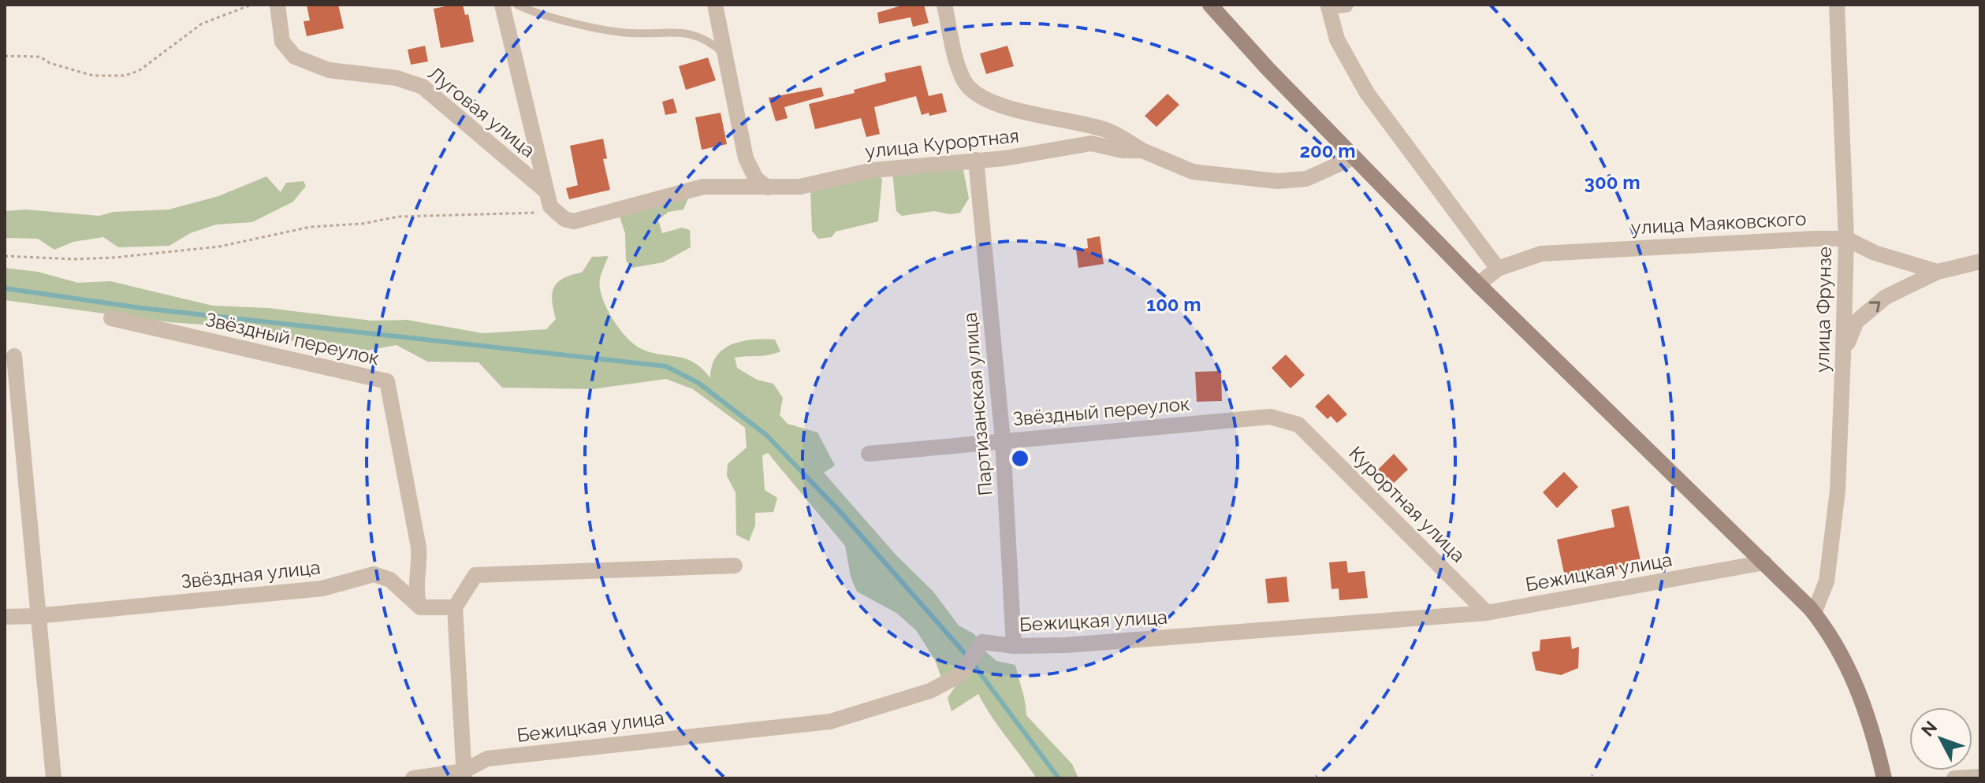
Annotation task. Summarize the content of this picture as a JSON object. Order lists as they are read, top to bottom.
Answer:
{
  "streets": {
    "street": [
      "Луговая улица",
      "улица Курортная",
      "улица Маяковского",
      "улица Фрунзе",
      "Звёздный переулок",
      "Партизанская улица",
      "Курортная улица",
      "Бежицкая улица",
      "Звёздная улица"
    ]
  },
  "crossings": [
    ["Луговая улица", "улица Курортная"],
    ["улица Курортная", "Партизанская улица"],
    ["улица Маяковского", "улица Фрунзе"],
    ["Звёздный переулок", "Партизанская улица"],
    ["Звёздный переулок", "Курортная улица"],
    ["Звёздный переулок", "Звёздная улица"],
    ["Партизанская улица", "Бежицкая улица"],
    ["Курортная улица", "Бежицкая улица"]
  ],
  "north": "top left",
  "rings": ["200 m", "300 m", "100 m"]
}
